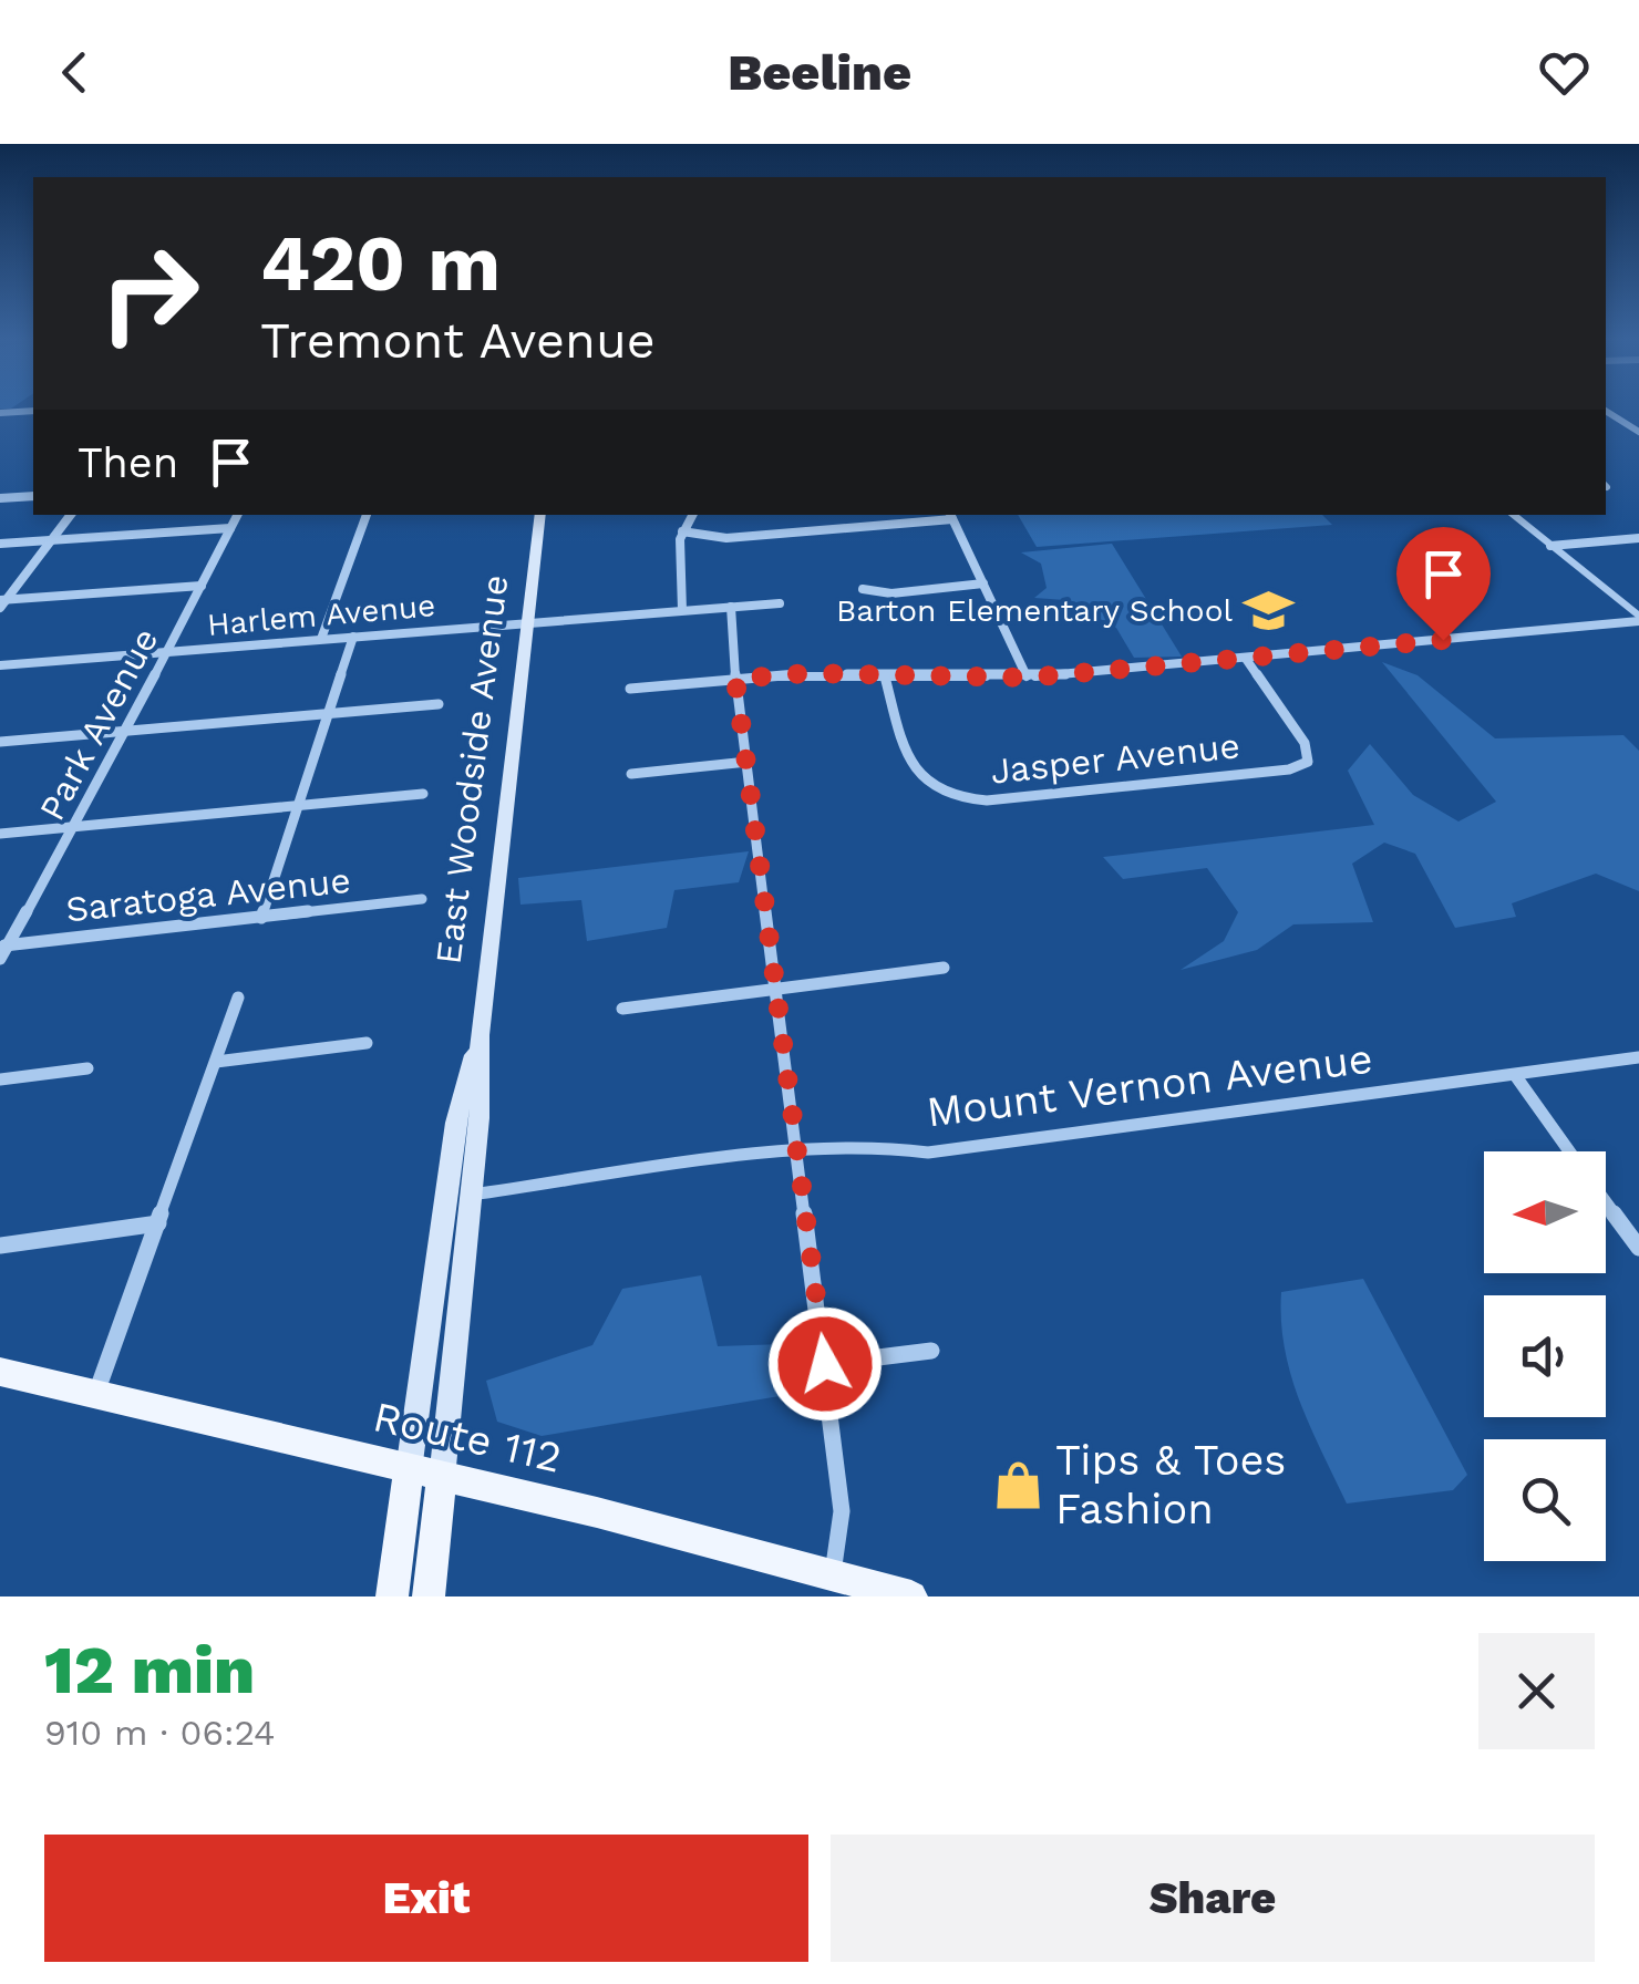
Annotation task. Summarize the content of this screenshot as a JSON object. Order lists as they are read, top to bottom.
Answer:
{
  "streets": {
    "main road": ["East Woodside Avenue", "Route 112"],
    "street": [
      "Harlem Avenue",
      "Park Avenue",
      "Jasper Avenue",
      "Saratoga Avenue",
      "Mount Vernon Avenue"
    ]
  },
  "crossings": [
    ["Harlem Avenue", "Park Avenue"],
    ["Harlem Avenue", "East Woodside Avenue"],
    ["Park Avenue", "Saratoga Avenue"],
    ["East Woodside Avenue", "Mount Vernon Avenue"],
    ["East Woodside Avenue", "Route 112"]
  ],
  "places": {
    "school or university": ["Barton Elementary School"],
    "shop": ["Tips & Toes Fashion"]
  },
  "north": "left",
  "page": {
    "header": "Beeline",
    "turn": ["420 m", "Tremont Avenue"],
    "then": "Then",
    "heading": ["12 min", "910 m · 06:24"],
    "buttons": ["Exit", "Share"]
  }
}
